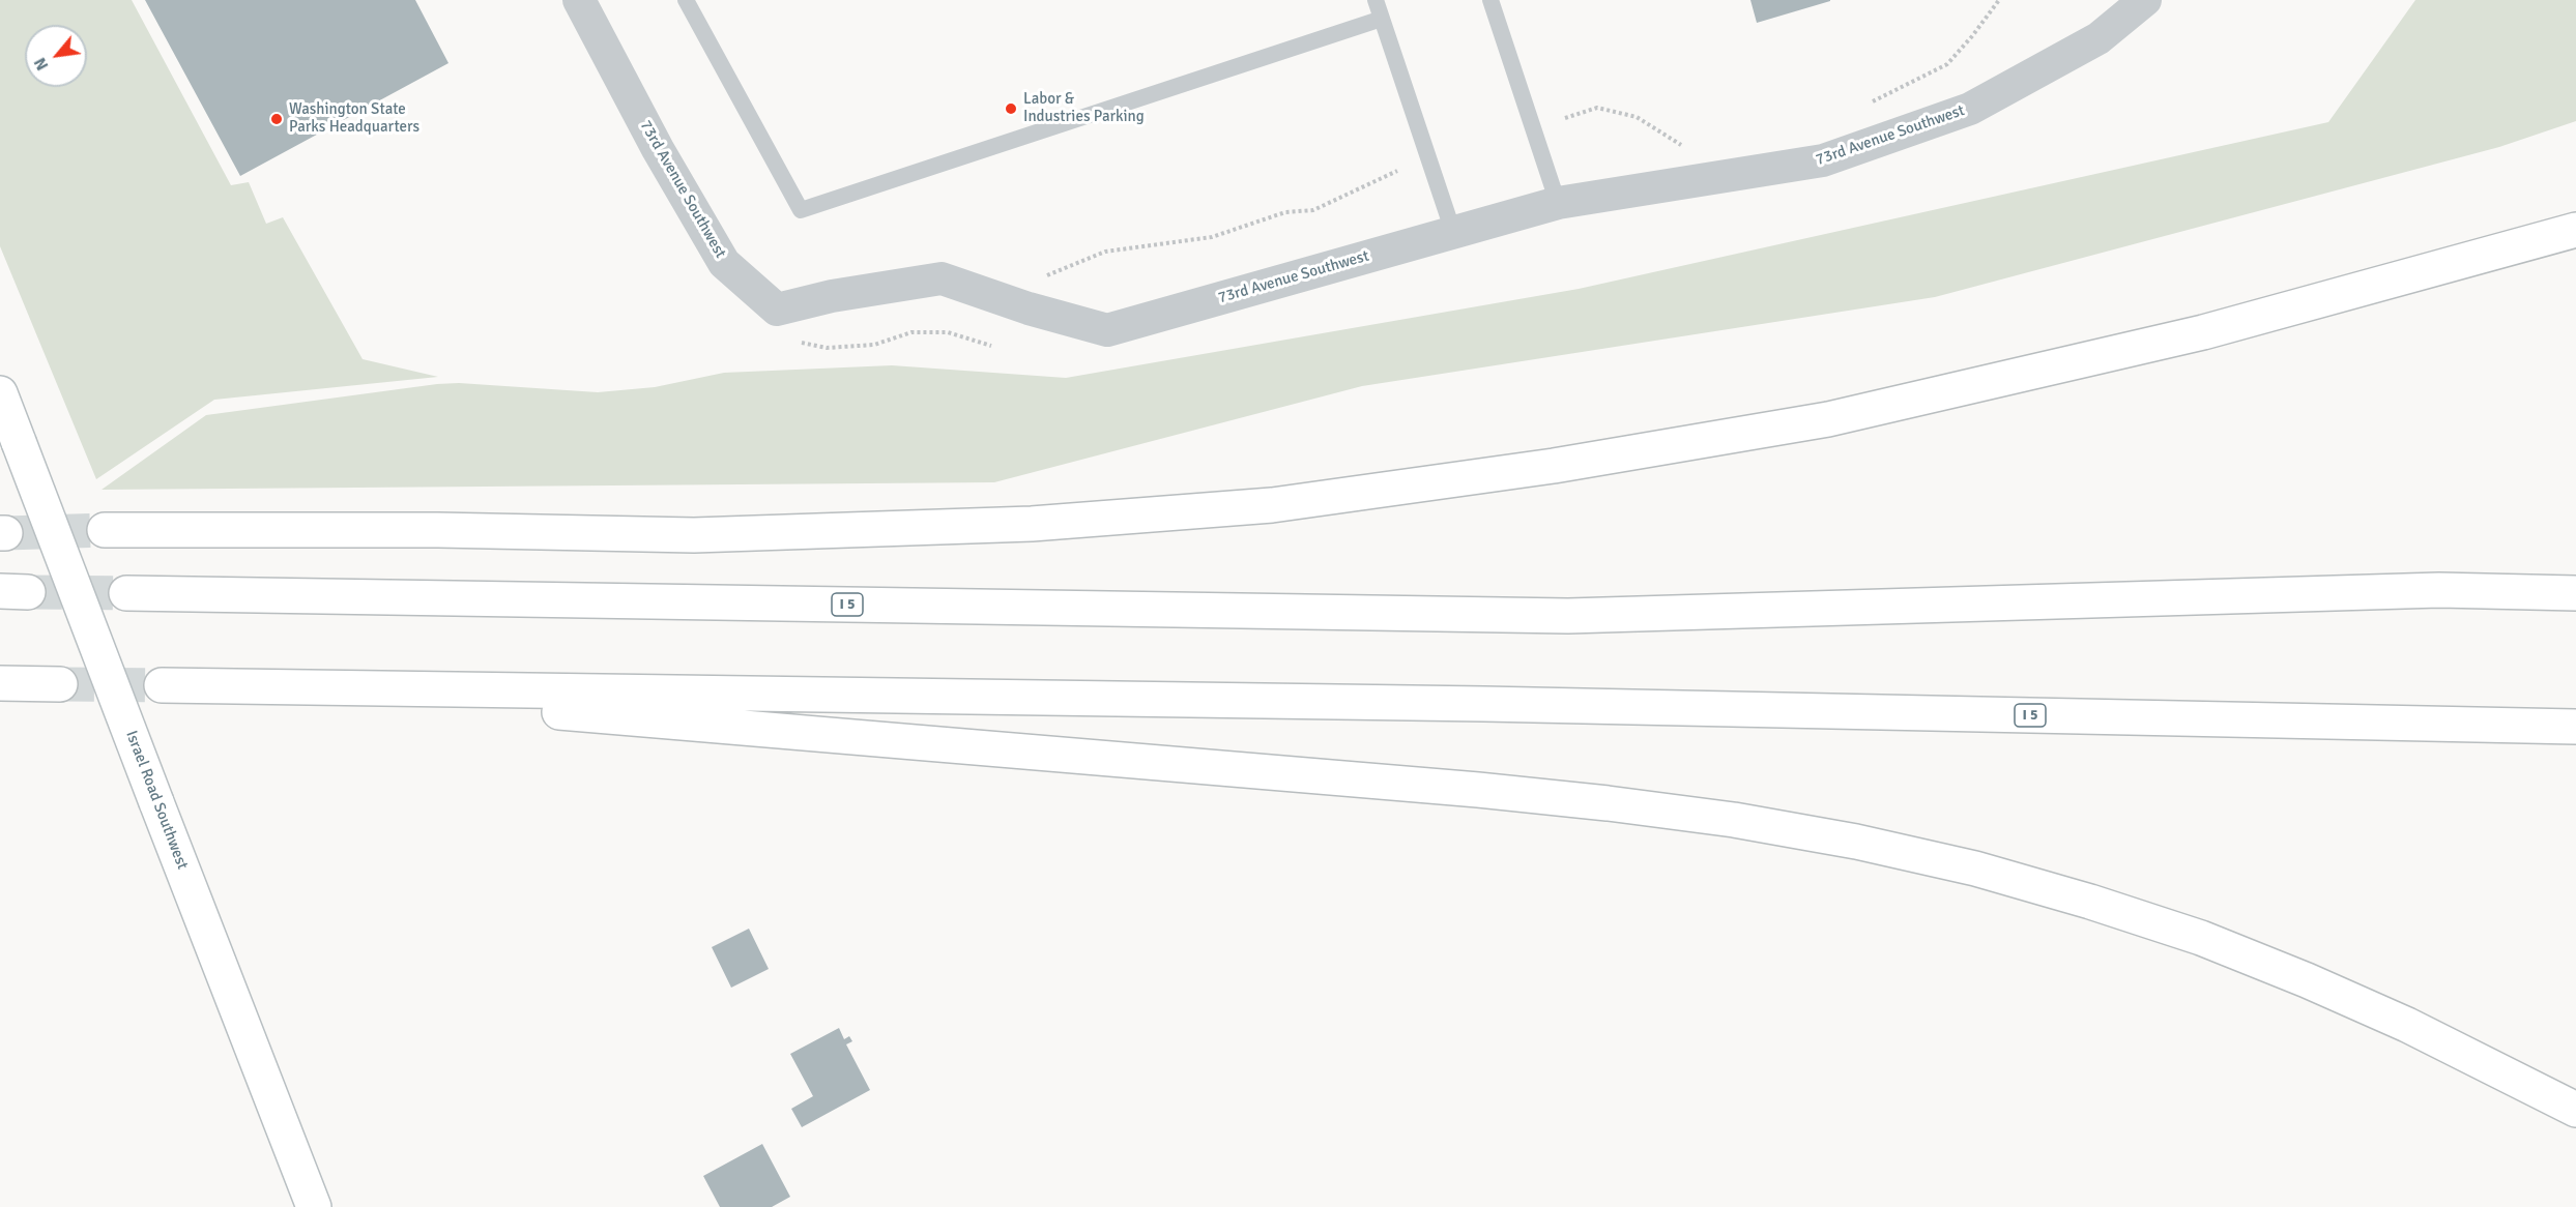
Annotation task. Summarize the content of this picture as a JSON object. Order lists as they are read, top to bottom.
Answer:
{
  "streets": {
    "main road": ["I 5", "Israel Road Southwest"],
    "street": ["73rd Avenue Southwest"]
  },
  "places": ["Labor & Industries Parking", "Washington State Parks Headquarters"],
  "north": "bottom left"
}
